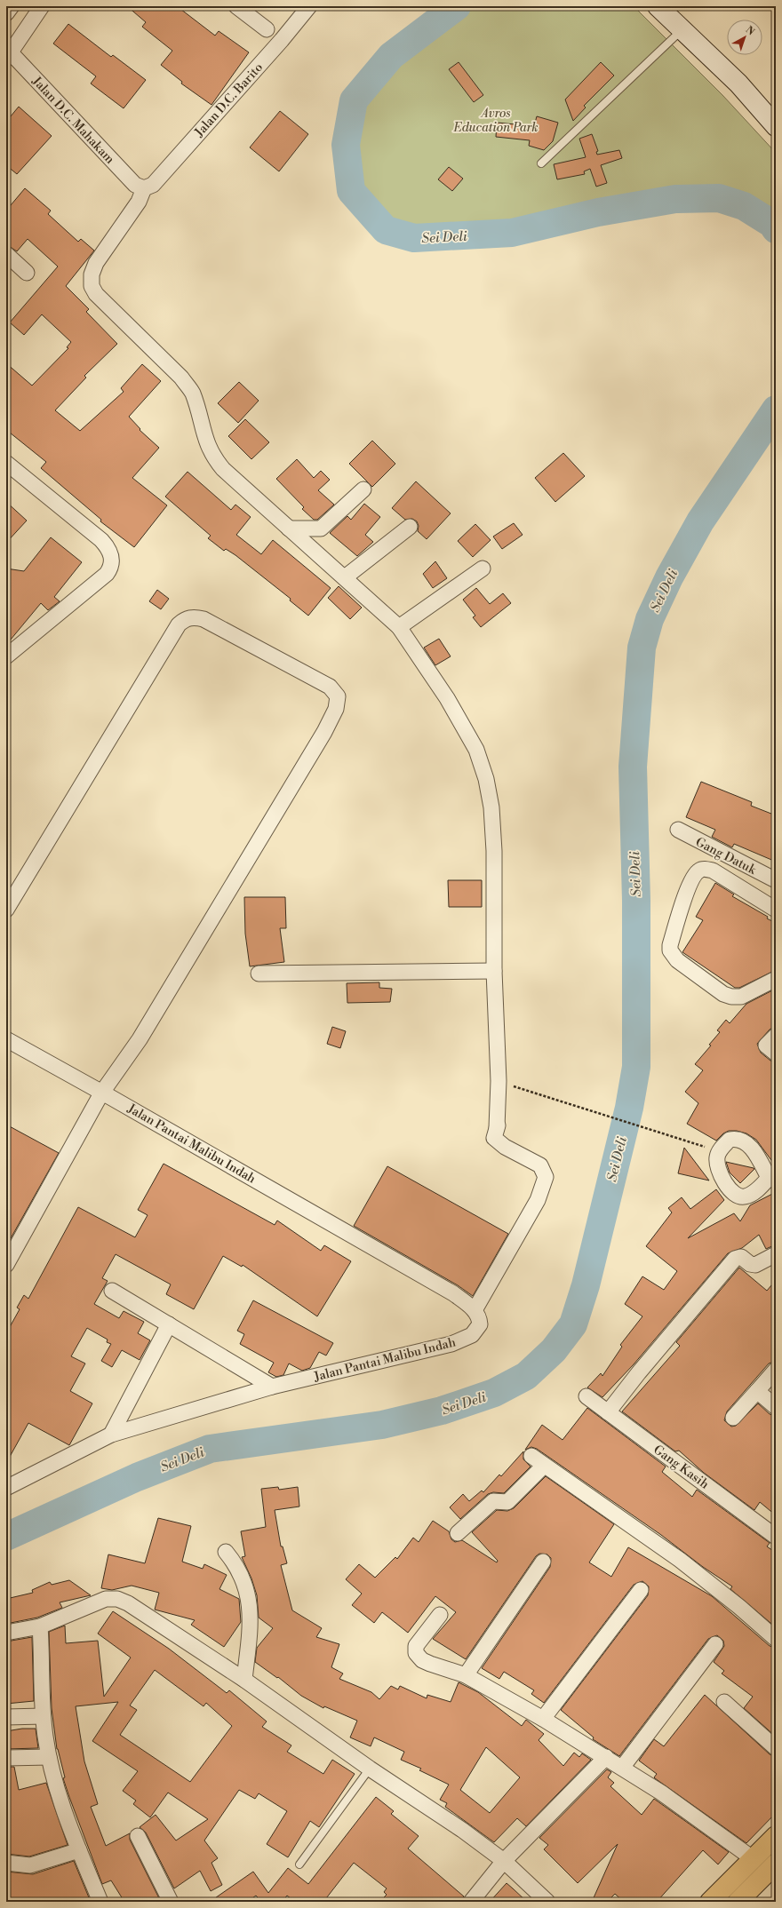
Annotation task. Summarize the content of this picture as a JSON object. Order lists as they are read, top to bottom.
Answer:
{
  "streets": {
    "street": [
      "Jalan D.C. Barito",
      "Jalan D.C. Mahakam",
      "Gang Datuk",
      "Jalan Pantai Malibu Indah",
      "Gang Kasih"
    ]
  },
  "crossings": [
    ["Jalan D.C. Barito", "Jalan D.C. Mahakam"]
  ],
  "water": ["Sei Deli"],
  "parks": ["Avros Education Park"],
  "north": "top right"
}
